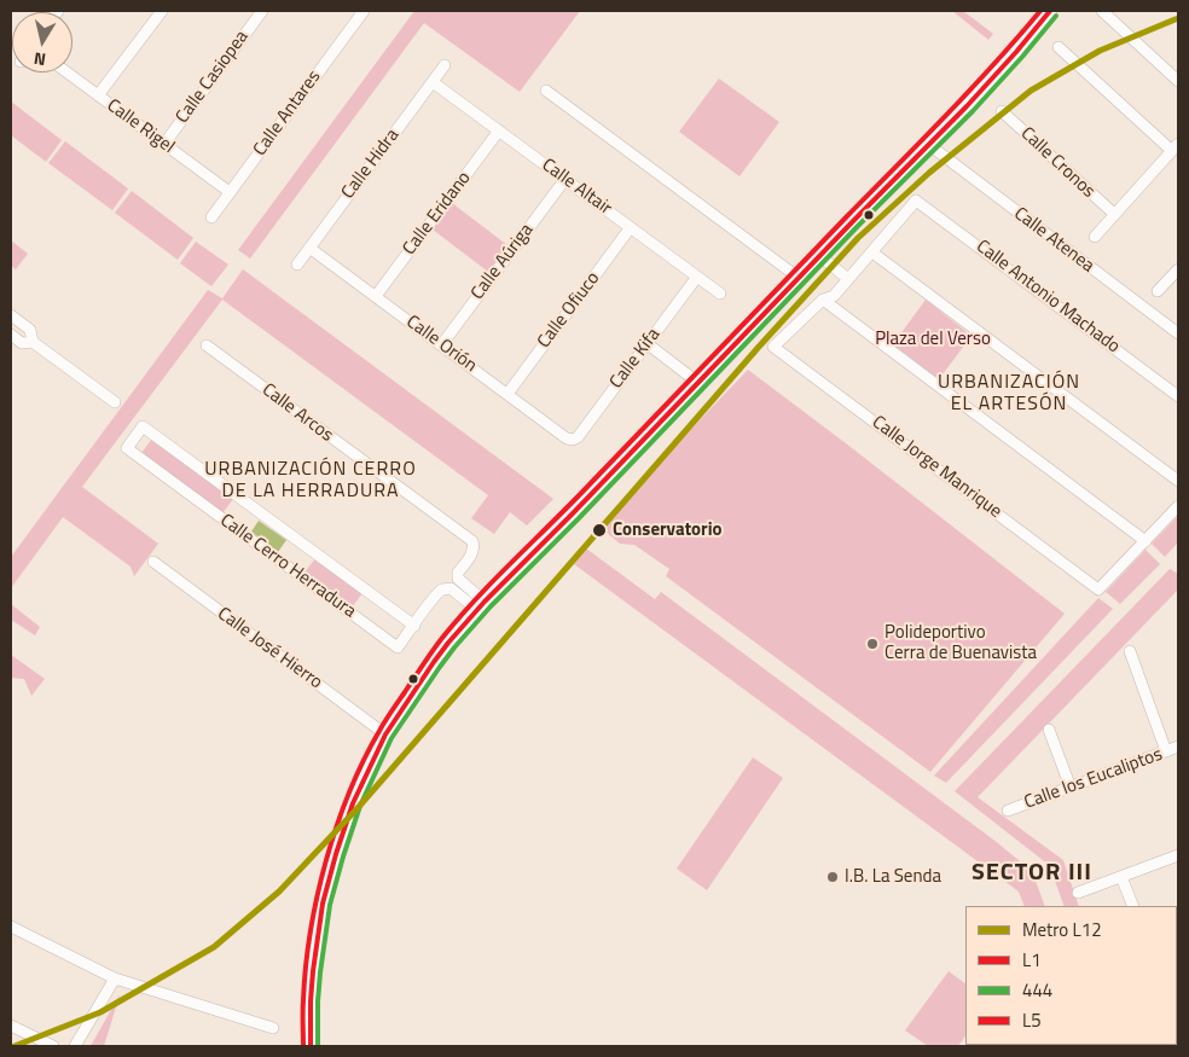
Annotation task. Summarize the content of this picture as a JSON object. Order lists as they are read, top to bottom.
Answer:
{
  "streets": {
    "street": [
      "Calle Casiopea",
      "Calle Antares",
      "Calle Rigel",
      "Calle Cronos",
      "Calle Hidra",
      "Calle Altair",
      "Calle Eridano",
      "Calle Atenea",
      "Calle Aúriga",
      "Calle Antonio Machado",
      "Calle Ofiuco",
      "Calle Orión",
      "Calle Kifa",
      "Calle Arcos",
      "Calle Jorge Manrique",
      "Calle Cerro Herradura",
      "Calle José Hierro",
      "Calle los Eucaliptos"
    ]
  },
  "crossings": [
    ["Calle Casiopea", "Calle Rigel"],
    ["Calle Antares", "Calle Rigel"],
    ["Calle Cronos", "Calle Atenea"],
    ["Calle Hidra", "Calle Altair"],
    ["Calle Hidra", "Calle Orión"],
    ["Calle Altair", "Calle Eridano"],
    ["Calle Altair", "Calle Aúriga"],
    ["Calle Altair", "Calle Ofiuco"],
    ["Calle Altair", "Calle Kifa"],
    ["Calle Eridano", "Calle Orión"],
    ["Calle Aúriga", "Calle Orión"],
    ["Calle Ofiuco", "Calle Orión"],
    ["Calle Orión", "Calle Kifa"],
    ["Calle Arcos", "Calle Cerro Herradura"]
  ],
  "districts": ["URBANIZACIÓN EL ARTESÓN", "URBANIZACIÓN CERRO DE LA HERRADURA", "SECTOR III"],
  "parks": ["Plaza del Verso"],
  "places": ["Conservatorio", "Polideportivo Cerra de Buenavista", "I.B. La Senda"],
  "lines": [
    "transit line L1",
    "transit line L5",
    "transit line 444",
    "metro line L12"
  ],
  "legend": [
    "Metro L12",
    "L1",
    "444",
    "L5"
  ],
  "north": "bottom"
}
